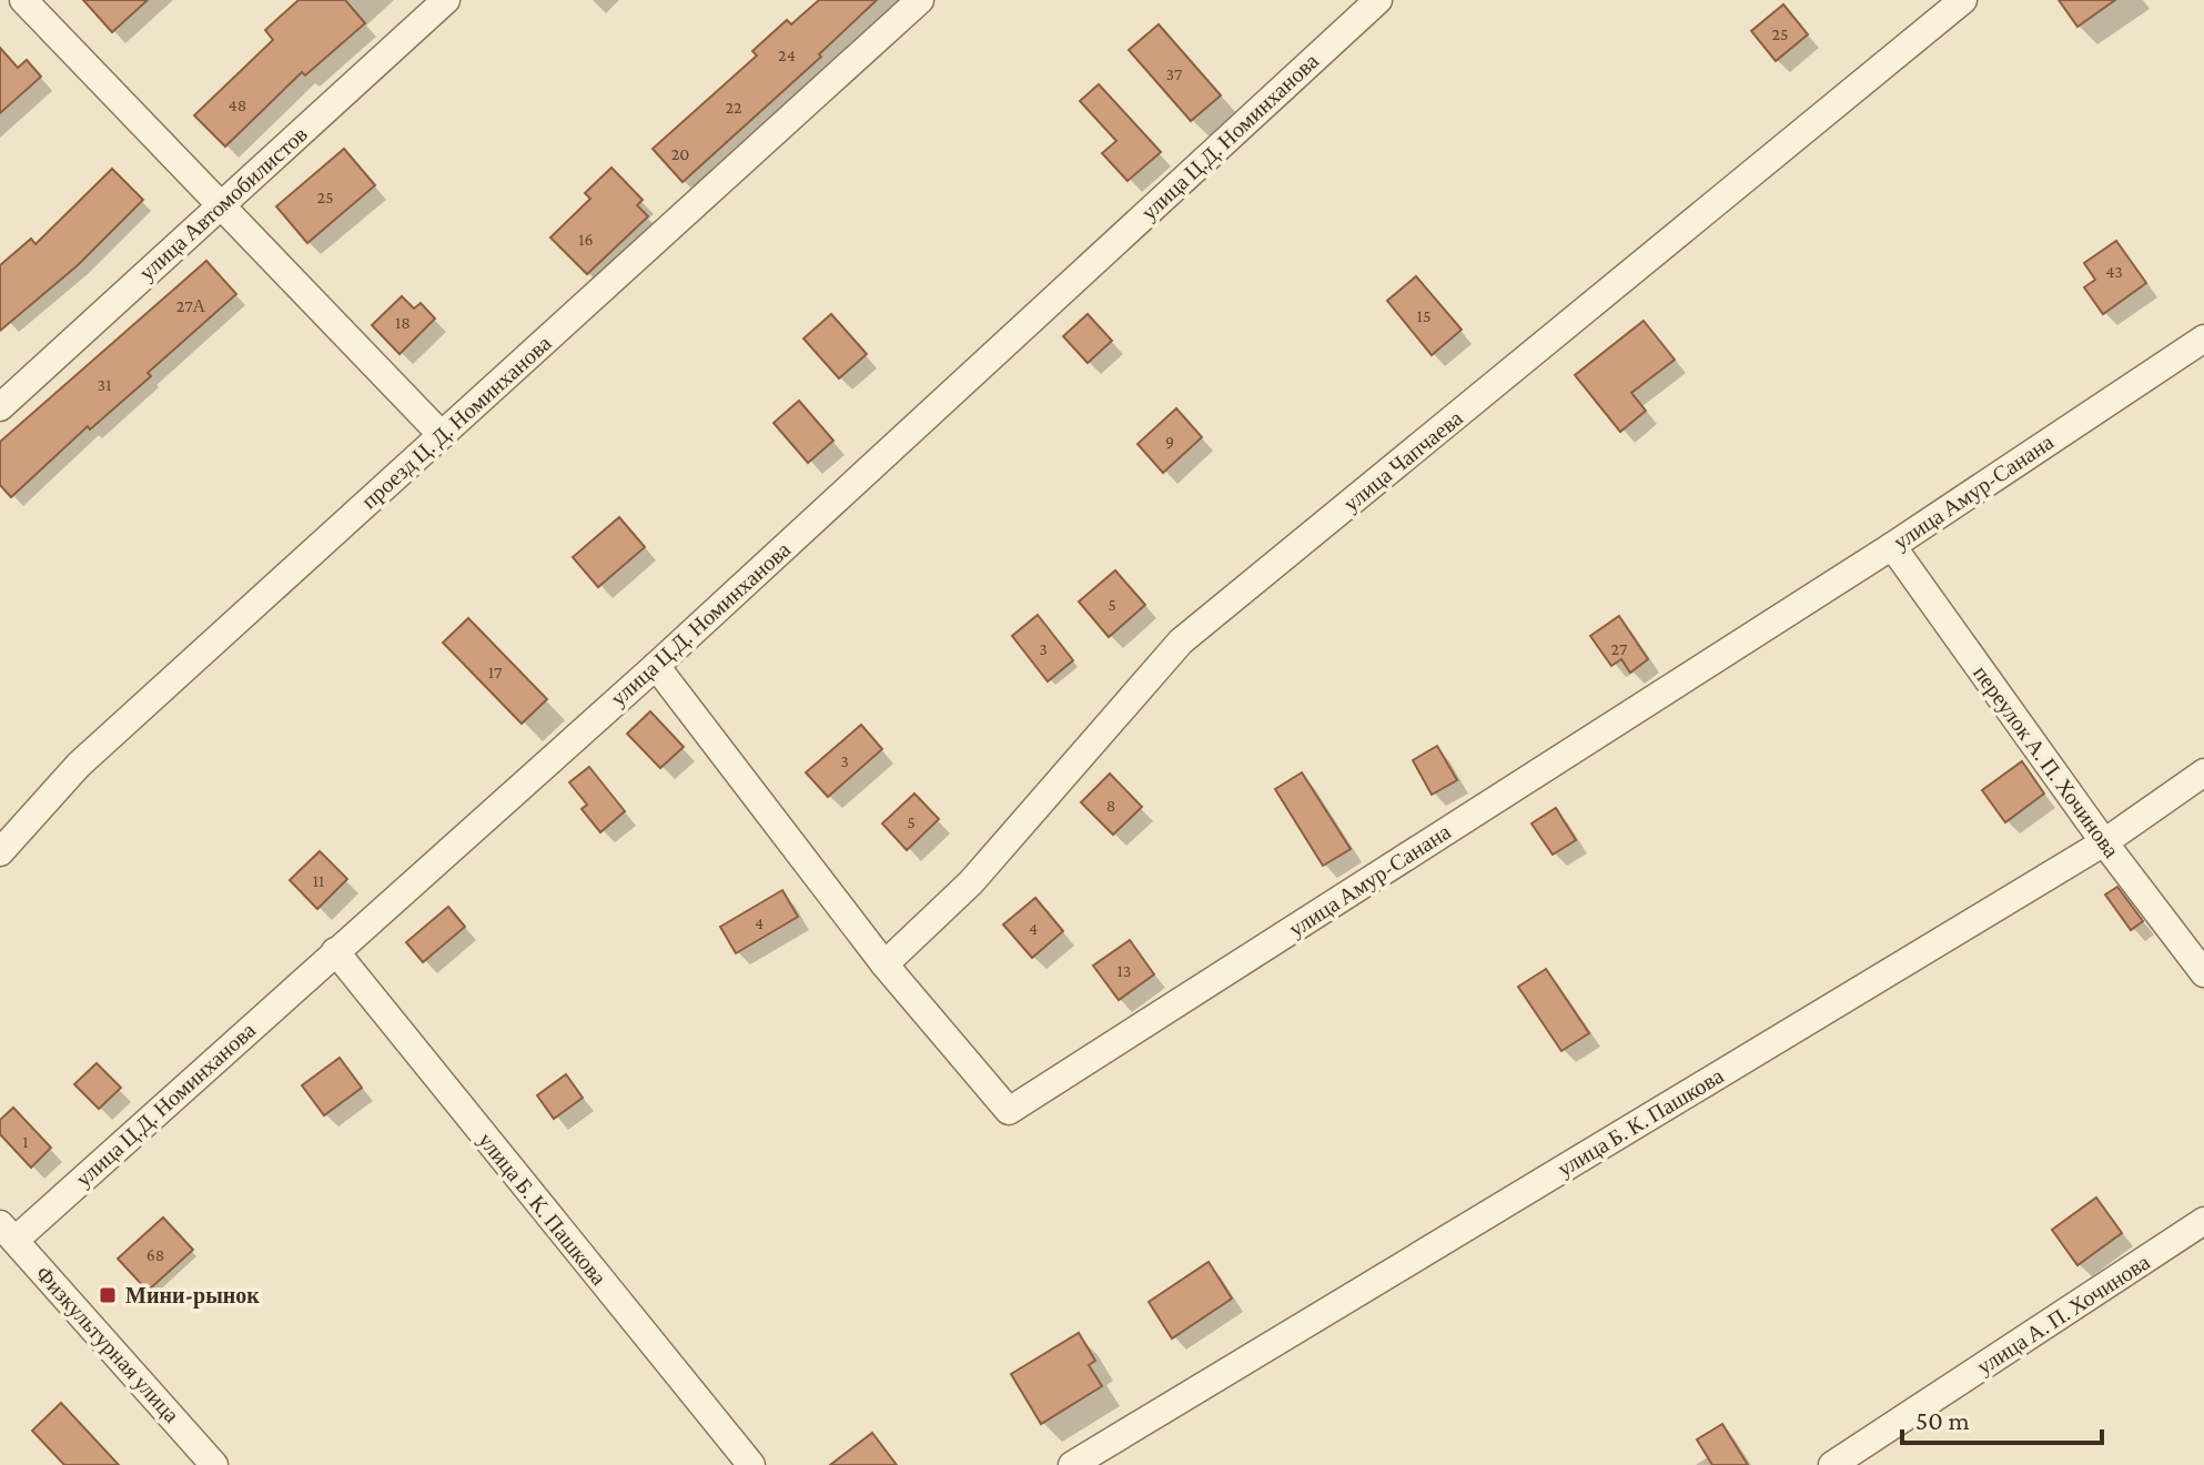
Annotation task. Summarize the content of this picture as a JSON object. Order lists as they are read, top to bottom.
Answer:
{
  "streets": {
    "street": [
      "улица Ц.Д. Номинханова",
      "улица Автомобилистов",
      "проезд Ц. Д. Номинханова",
      "улица Чапчаева",
      "улица Амур-Санана",
      "переулок А. П. Хочинова",
      "улица Б. К. Пашкова",
      "улица А. П. Хочинова",
      "Физкультурная улица"
    ]
  },
  "crossings": [
    ["улица Ц.Д. Номинханова", "улица Амур-Санана"],
    ["улица Ц.Д. Номинханова", "улица Б. К. Пашкова"],
    ["улица Ц.Д. Номинханова", "Физкультурная улица"],
    ["улица Чапчаева", "улица Амур-Санана"],
    ["улица Амур-Санана", "переулок А. П. Хочинова"],
    ["переулок А. П. Хочинова", "улица Б. К. Пашкова"]
  ],
  "places": {
    "transit": ["Мини-рынок"]
  },
  "house_numbers": [
    "25",
    "24",
    "37",
    "48",
    "22",
    "20",
    "25",
    "16",
    "43",
    "27А",
    "15",
    "18",
    "31",
    "9",
    "5",
    "3",
    "27",
    "17",
    "3",
    "8",
    "5",
    "11",
    "4",
    "4",
    "13",
    "1",
    "68"
  ],
  "scale_bar": "50 m"
}
